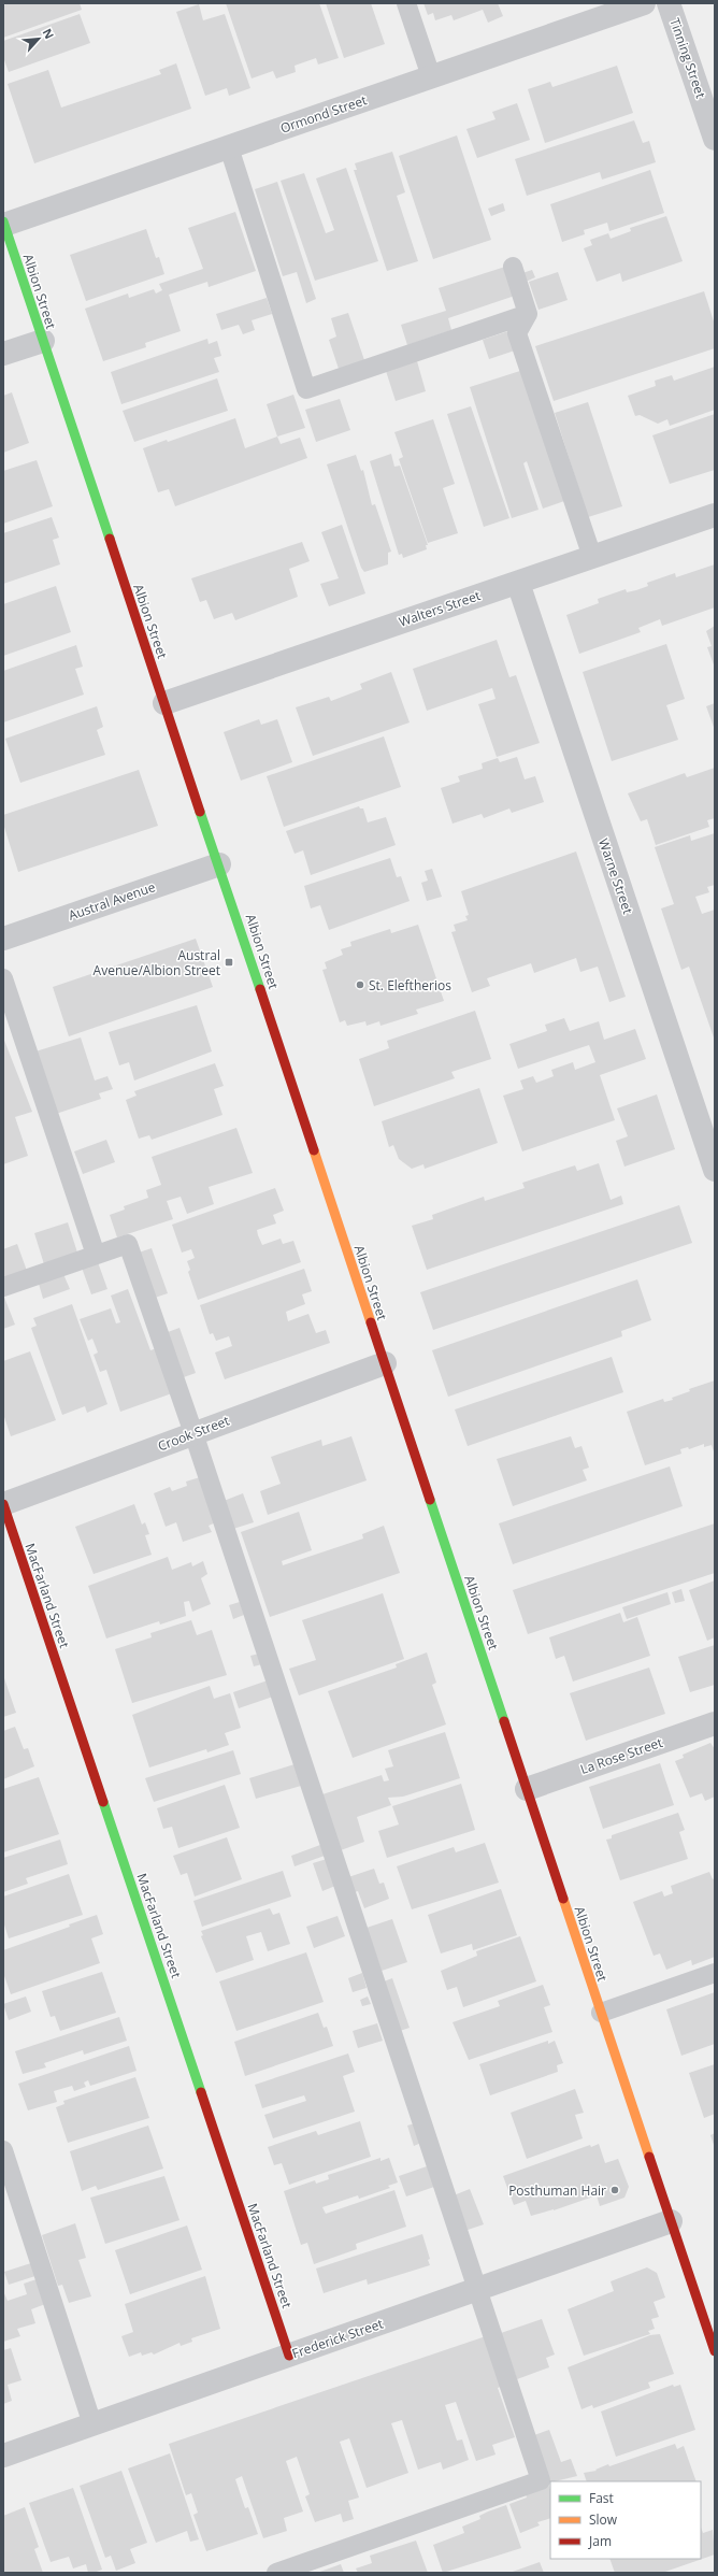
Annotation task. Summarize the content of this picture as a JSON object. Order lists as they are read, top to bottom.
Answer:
{
  "streets": {
    "street": [
      "Tinning Street",
      "Ormond Street",
      "Albion Street",
      "Walters Street",
      "Warne Street",
      "Austral Avenue",
      "Crook Street",
      "MacFarland Street",
      "La Rose Street",
      "Frederick Street"
    ]
  },
  "crossings": [
    ["Ormond Street", "Albion Street"],
    ["Albion Street", "Walters Street"],
    ["Albion Street", "Austral Avenue"],
    ["Albion Street", "Crook Street"],
    ["Albion Street", "La Rose Street"],
    ["Albion Street", "Frederick Street"],
    ["Walters Street", "Warne Street"],
    ["Crook Street", "MacFarland Street"],
    ["MacFarland Street", "Frederick Street"]
  ],
  "places": {
    "transit": ["Austral Avenue/Albion Street"],
    "other": ["St. Eleftherios", "Posthuman Hair"]
  },
  "legend": ["Fast", "Slow", "Jam"],
  "north": "top right"
}
